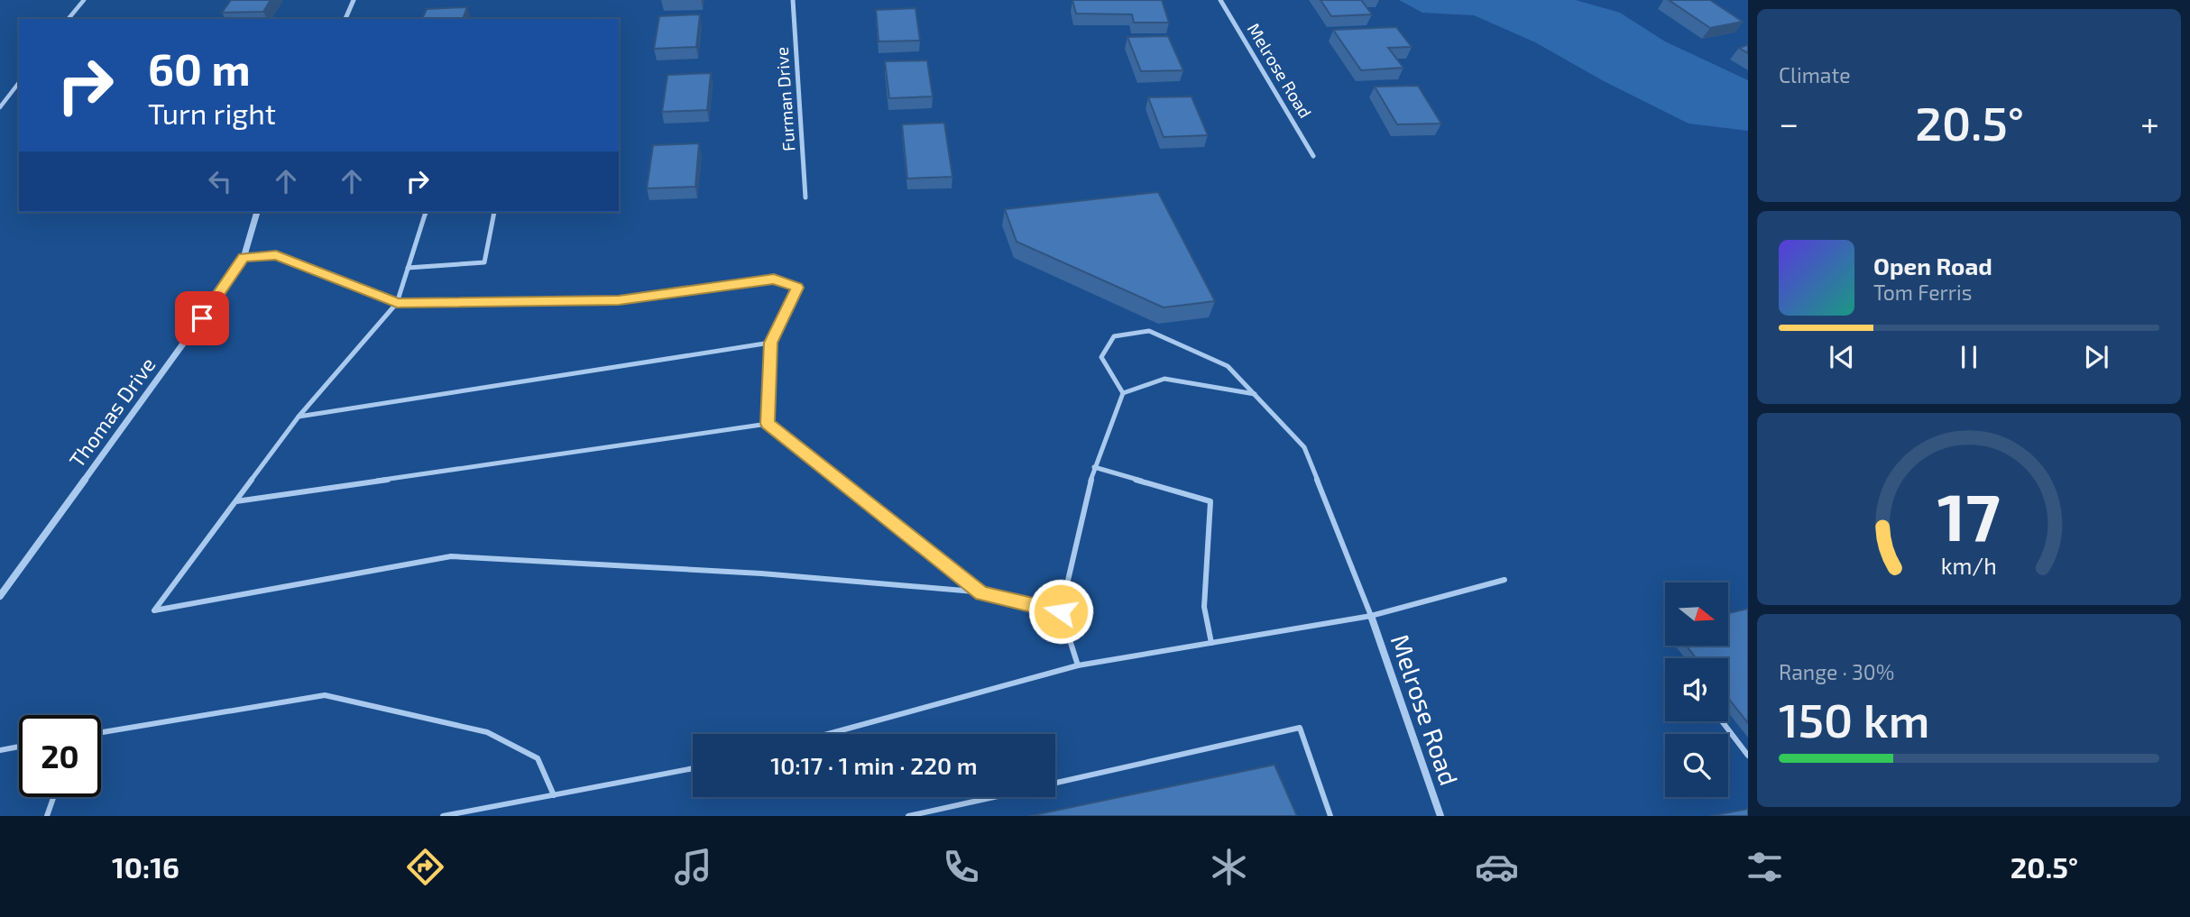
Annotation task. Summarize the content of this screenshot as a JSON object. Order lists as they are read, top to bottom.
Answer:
{
  "streets": {
    "street": ["Melrose Road", "Furman Drive", "Thomas Drive"]
  },
  "north": "right",
  "page": {
    "tile": [
      "Climate",
      ["Range · 30%", "150 km"]
    ],
    "turn": ["60 m", "Turn right"],
    "heat": ["−", "20.5°", "+"],
    "song": ["Open Road", "Tom Ferris"],
    "limit": "20",
    "trip": "10:17 · 1 min · 220 m",
    "tabs": ["10:16", "20.5°"],
    "gauge": ["17", "km/h"]
  }
}
